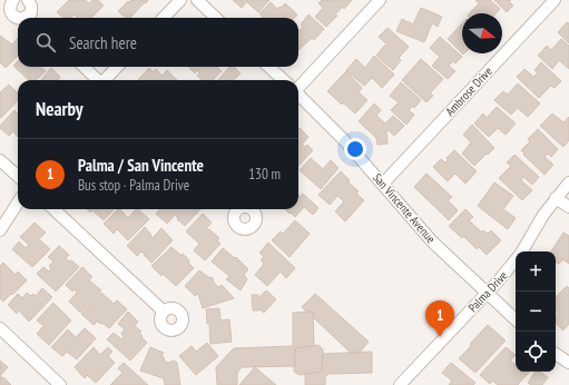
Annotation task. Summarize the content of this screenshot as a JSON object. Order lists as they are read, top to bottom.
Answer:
{
  "streets": {
    "street": ["Ambrose Drive", "San Vincente Avenue", "Palma Drive"]
  },
  "crossings": [
    ["Ambrose Drive", "San Vincente Avenue"],
    ["San Vincente Avenue", "Palma Drive"]
  ],
  "north": "right",
  "page": {
    "search": "Search here",
    "heading": "Nearby",
    "list": [
      {
        "mark": "1",
        "name": "Palma / San Vincente",
        "note": "Bus stop · Palma Drive",
        "value": "130 m"
      }
    ],
    "map_buttons": ["+", "−"],
    "pins": "1"
  }
}
